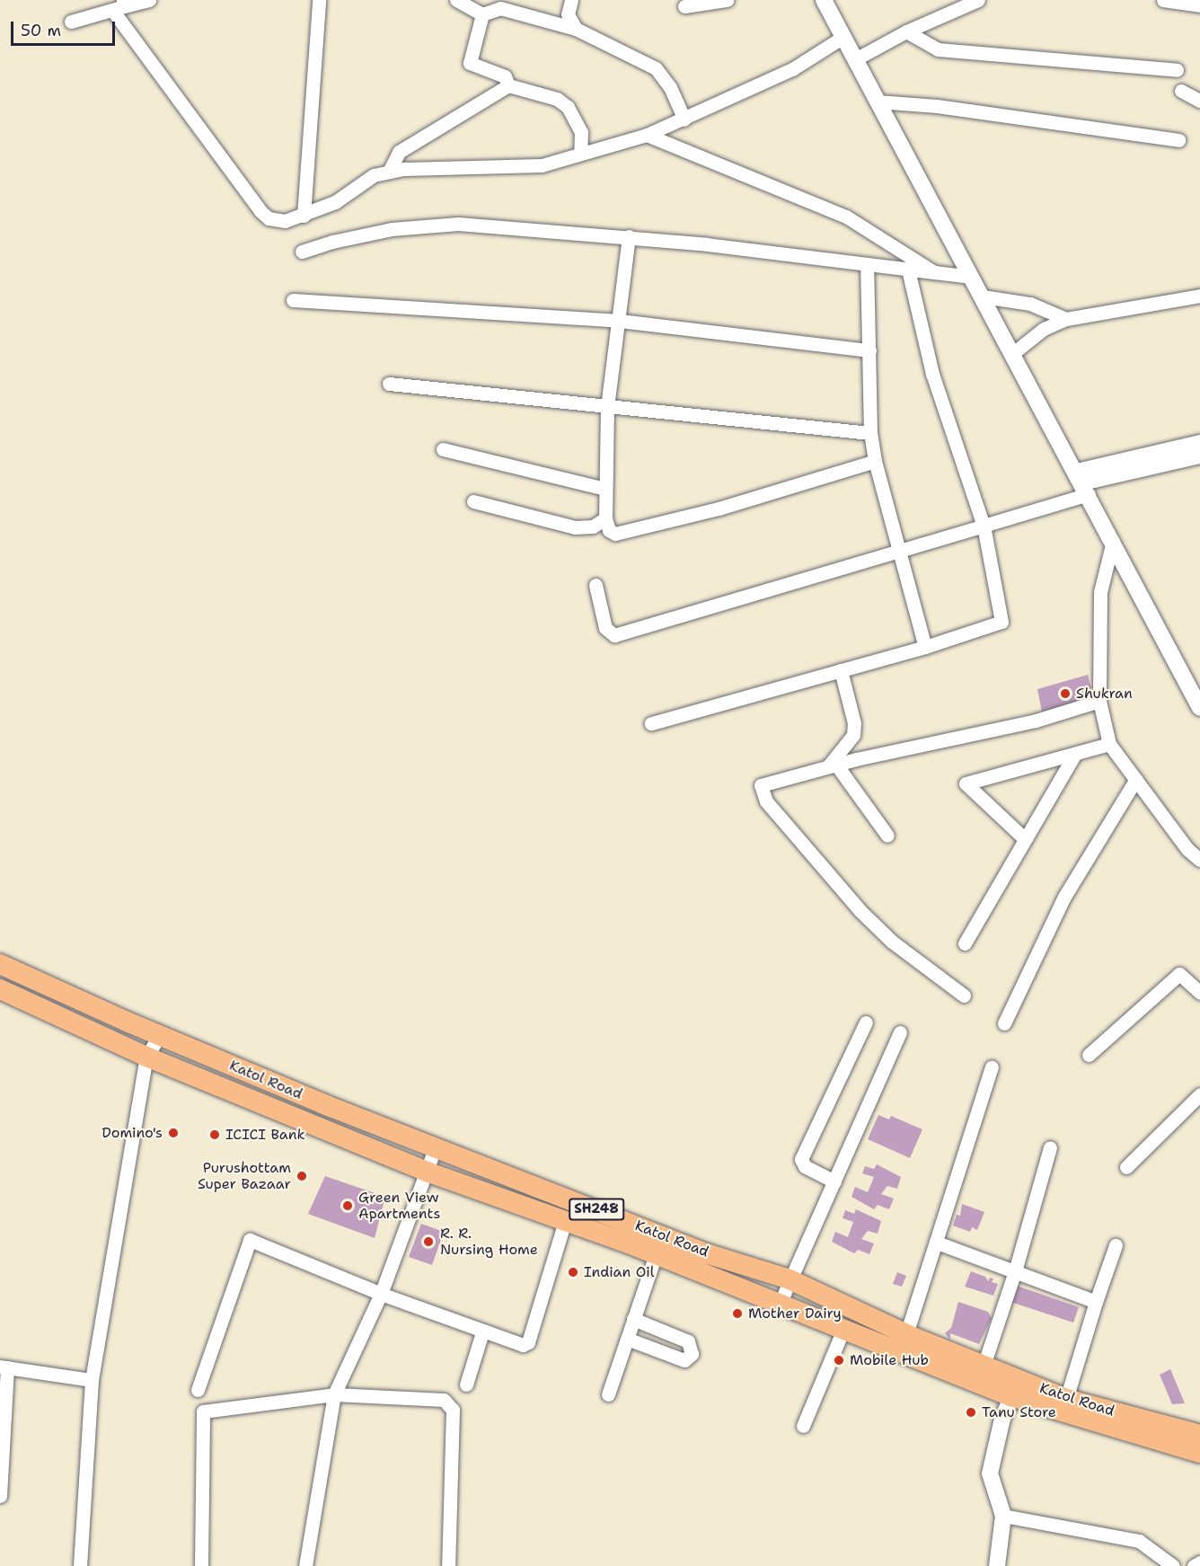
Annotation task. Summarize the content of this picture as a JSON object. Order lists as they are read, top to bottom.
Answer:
{
  "streets": {
    "main road": ["Katol Road", "SH248"]
  },
  "places": [
    "Shukran",
    "Domino's",
    "ICICI Bank",
    "Purushottam Super Bazaar",
    "Green View Apartments",
    "R. R. Nursing Home",
    "Indian Oil",
    "Mother Dairy",
    "Mobile Hub",
    "Tanu Store"
  ],
  "scale_bar": "50 m"
}
